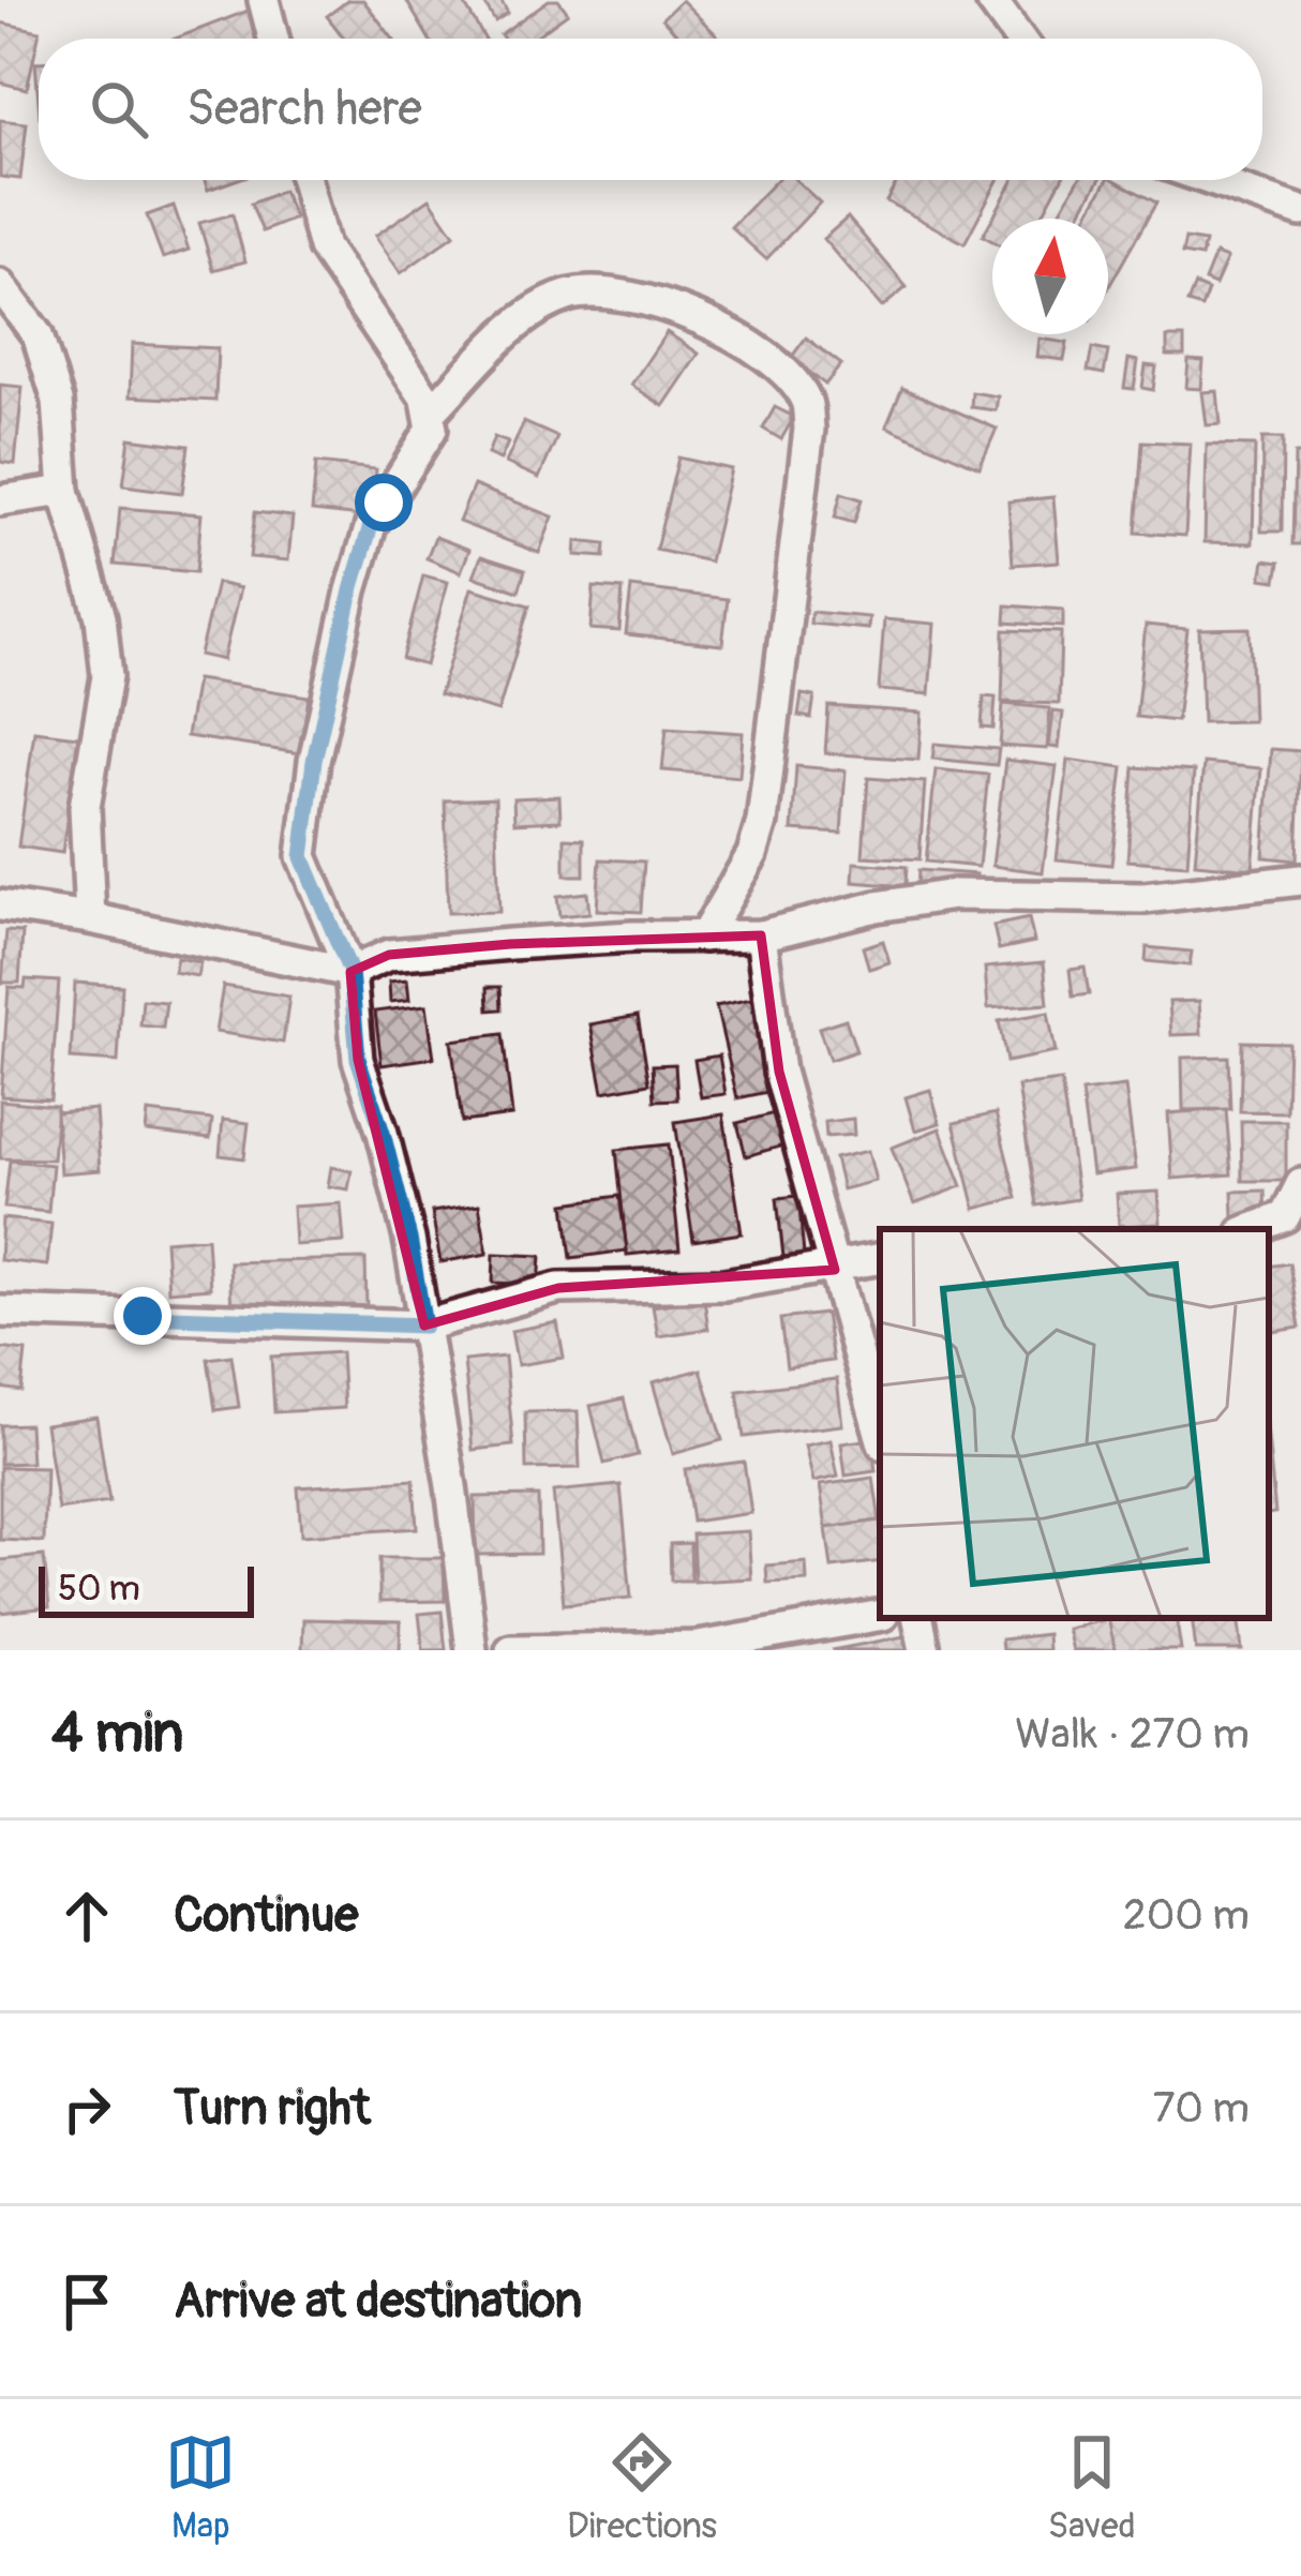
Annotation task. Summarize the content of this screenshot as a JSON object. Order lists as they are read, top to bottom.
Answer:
{
  "scale_bar": "50 m",
  "north": "top",
  "page": {
    "search": "Search here",
    "scale": "50 m",
    "heading": ["4 min", "Walk · 270 m"],
    "list": [
      ["Continue", "200 m"],
      ["Turn right", "70 m"],
      "Arrive at destination"
    ],
    "nav": ["Map", "Directions", "Saved"]
  }
}
